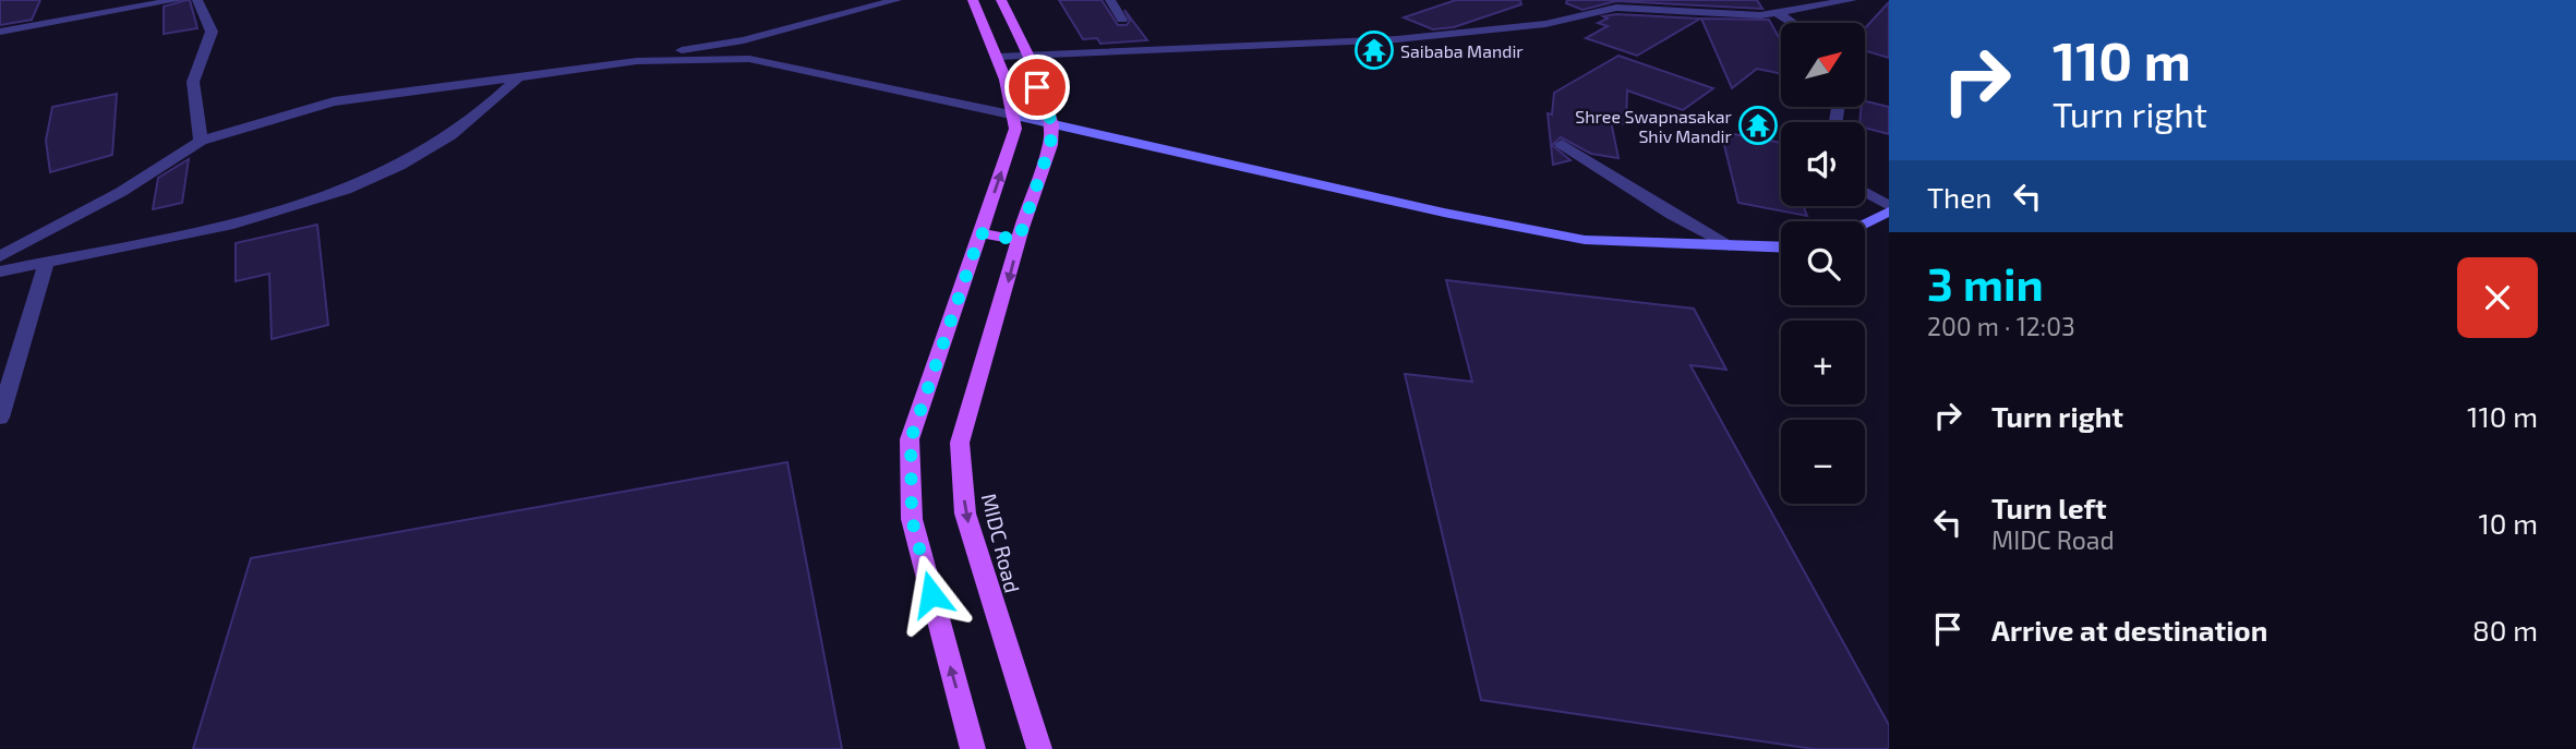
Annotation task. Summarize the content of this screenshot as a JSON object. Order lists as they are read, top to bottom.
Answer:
{
  "streets": {
    "main road": ["MIDC Road"]
  },
  "places": {
    "temple": ["Saibaba Mandir", "Shree Swapnasakar Shiv Mandir"]
  },
  "north": "top right",
  "page": {
    "turn": ["110 m", "Turn right"],
    "map_buttons": ["+", "−"],
    "then": "Then",
    "heading": ["3 min", "200 m · 12:03"],
    "list": [
      {
        "name": "Turn right",
        "value": "110 m"
      },
      {
        "name": "Turn left",
        "note": "MIDC Road",
        "value": "10 m"
      },
      {
        "name": "Arrive at destination",
        "value": "80 m"
      }
    ]
  }
}
